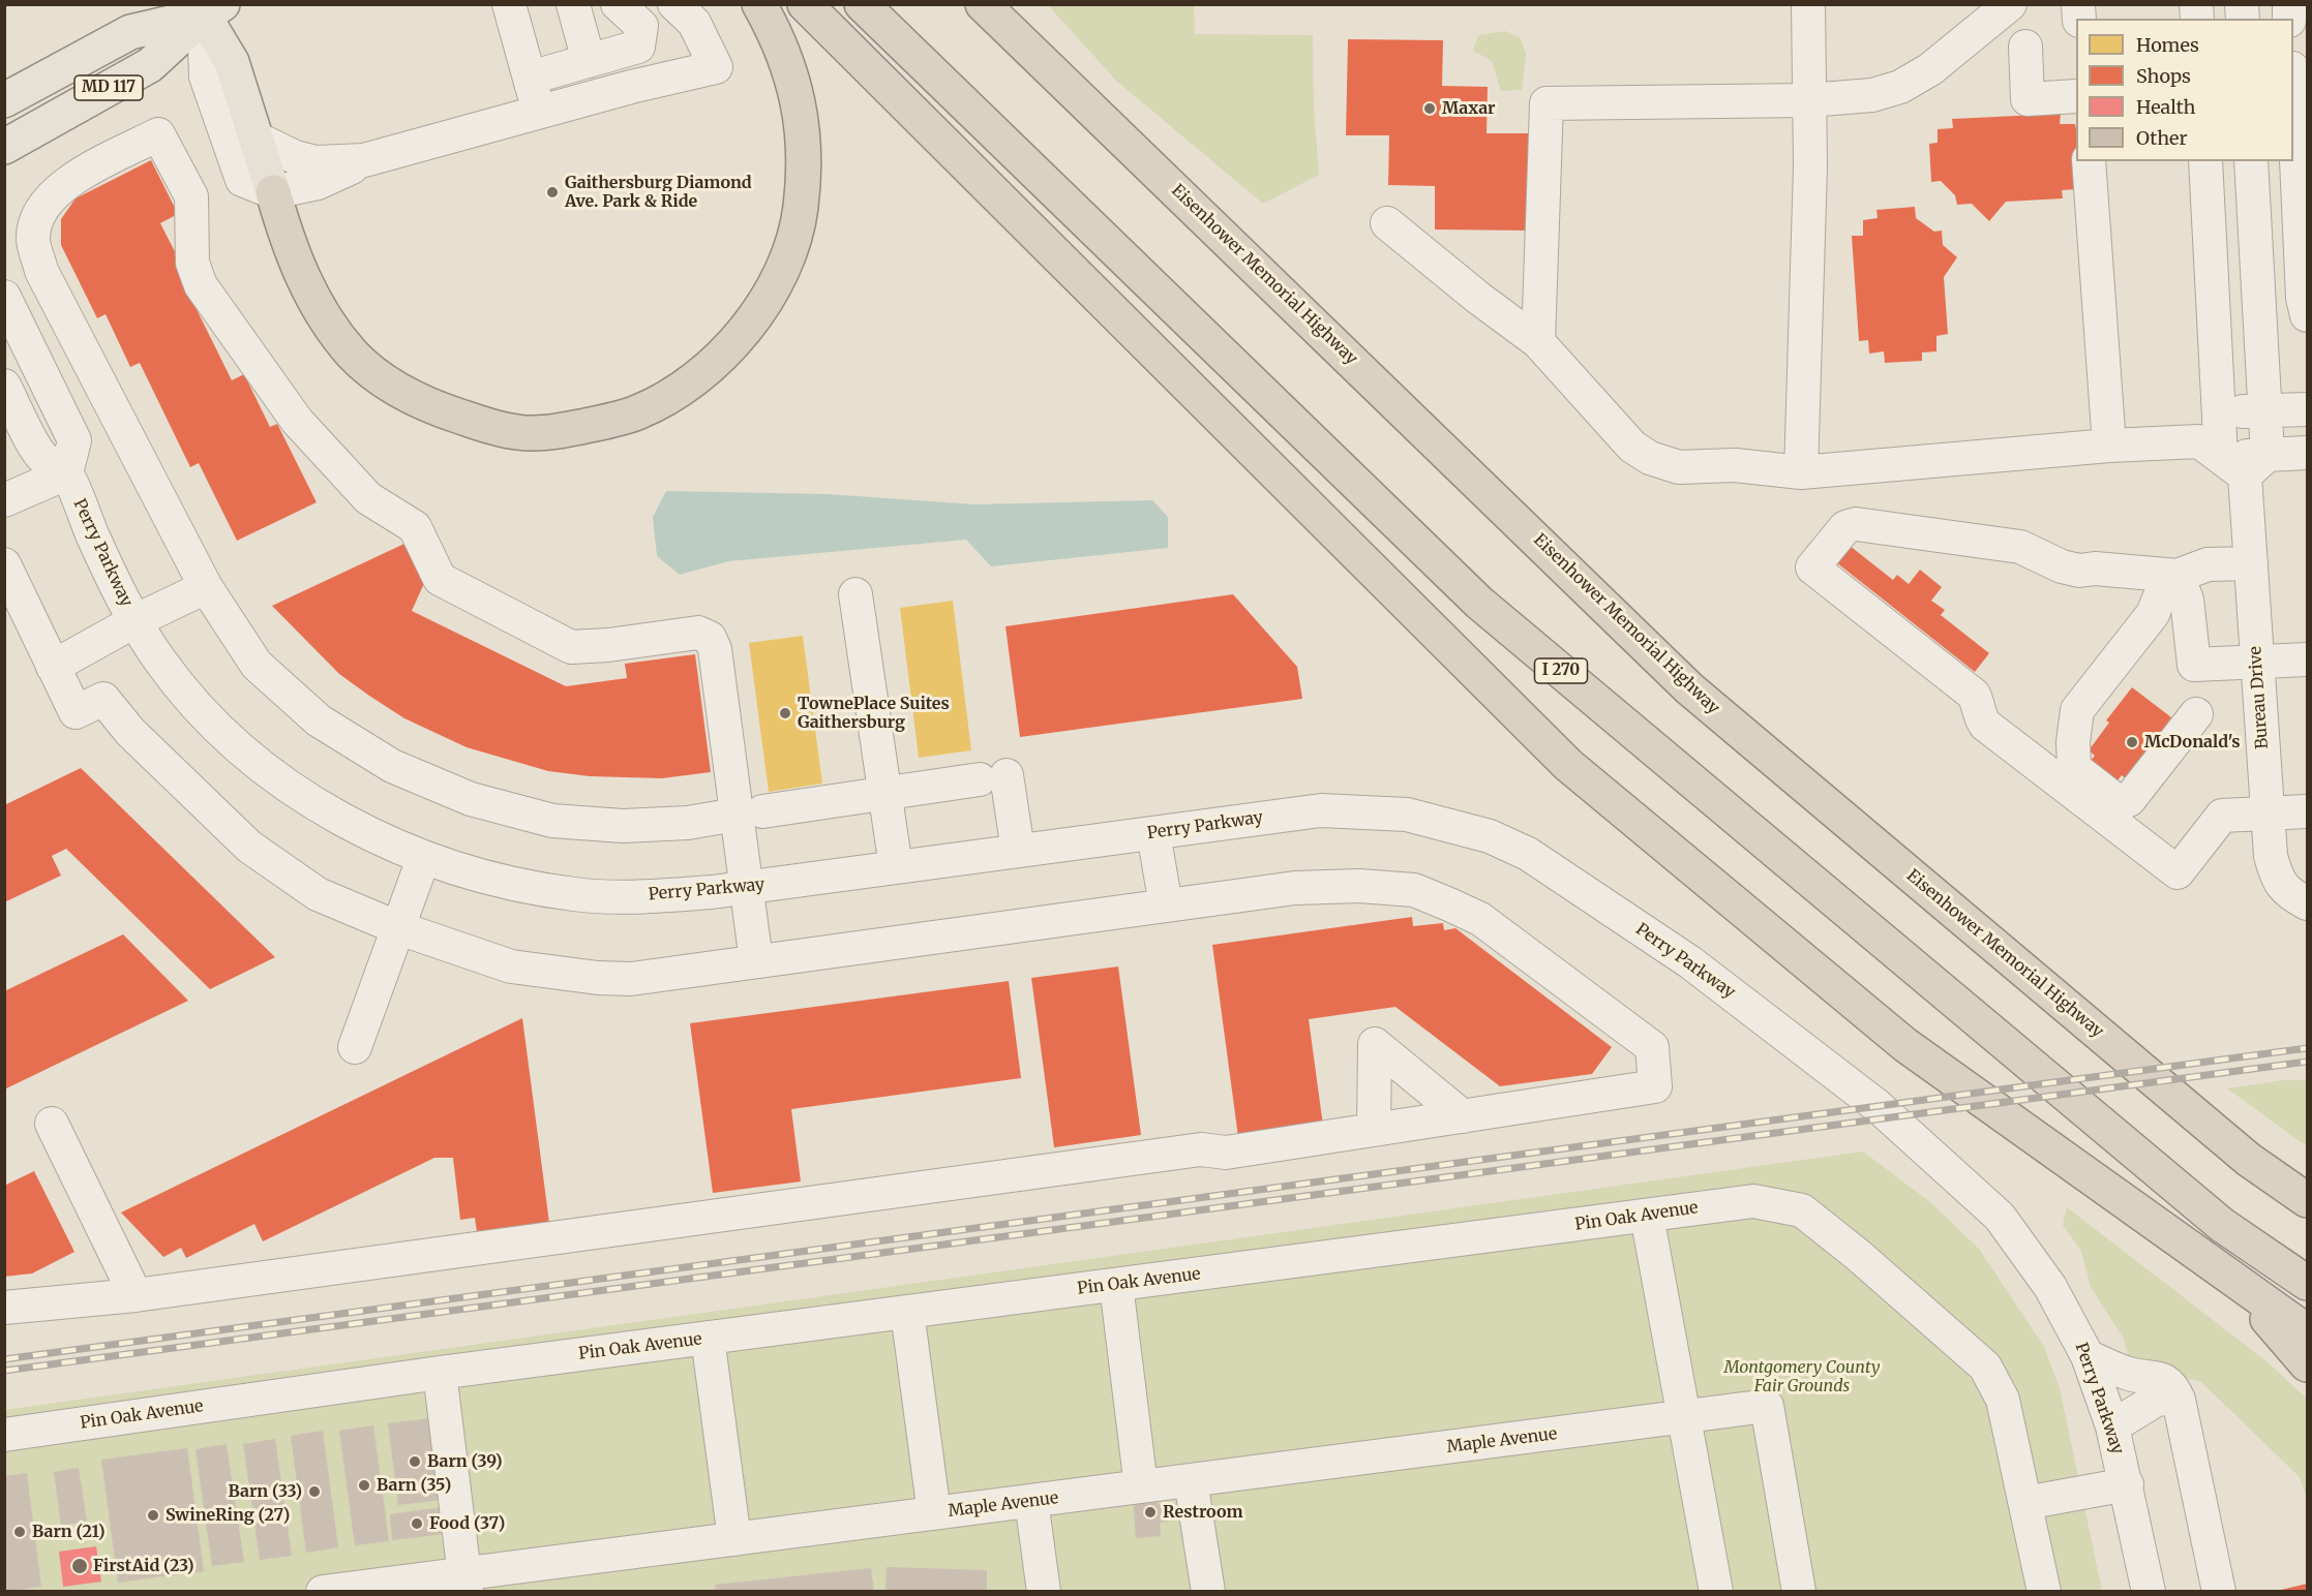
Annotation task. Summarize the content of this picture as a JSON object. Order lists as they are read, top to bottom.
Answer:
{
  "streets": {
    "highway": ["Eisenhower Memorial Highway", "I 270"],
    "main road": ["MD 117"],
    "street": [
      "Perry Parkway",
      "Bureau Drive",
      "Pin Oak Avenue",
      "Maple Avenue"
    ]
  },
  "parks": ["Montgomery County Fair Grounds"],
  "places": [
    "Maxar",
    "Gaithersburg Diamond Ave. Park & Ride",
    "TownePlace Suites Gaithersburg",
    "McDonald's",
    "Barn (39)",
    "Barn (35)",
    "Barn (33)",
    "Restroom",
    "SwineRing (27)",
    "Food (37)",
    "Barn (21)",
    "FirstAid (23)"
  ],
  "legend": [
    "Homes",
    "Shops",
    "Health",
    "Other"
  ]
}
